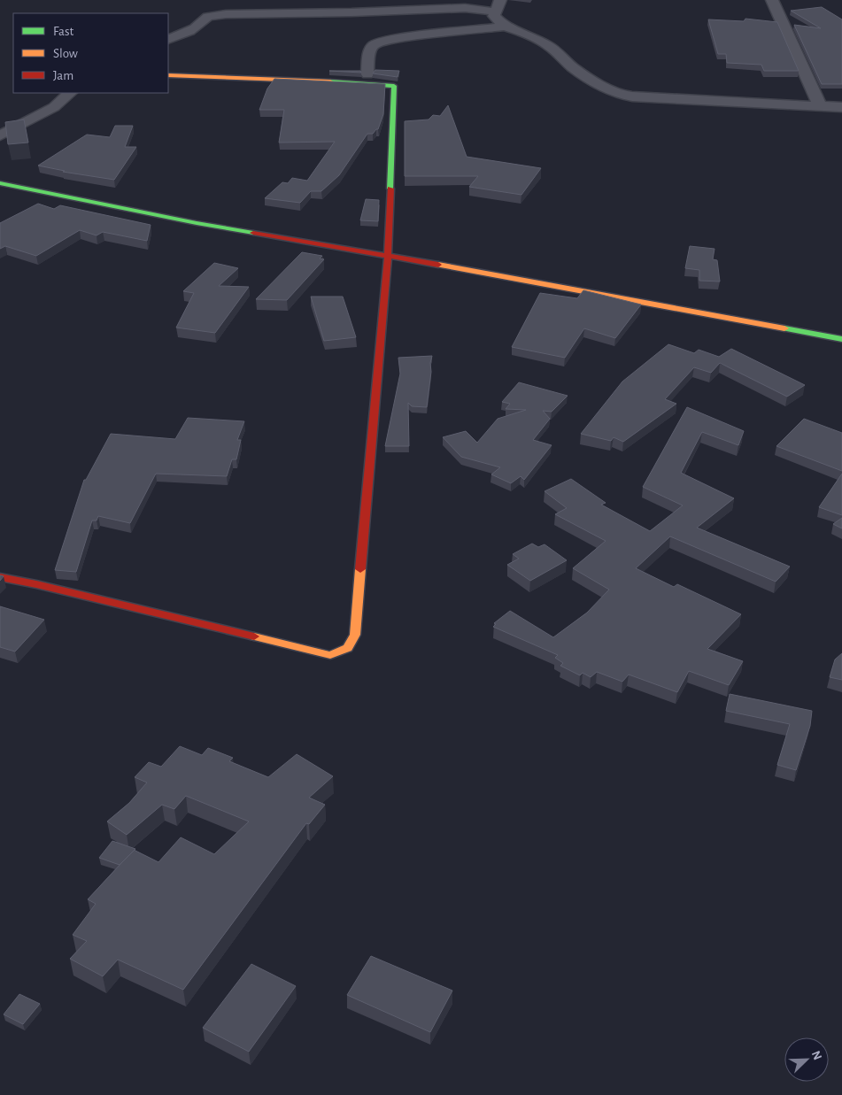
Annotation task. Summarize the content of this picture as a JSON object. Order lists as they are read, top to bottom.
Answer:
{
  "legend": ["Fast", "Slow", "Jam"],
  "north": "top right"
}
